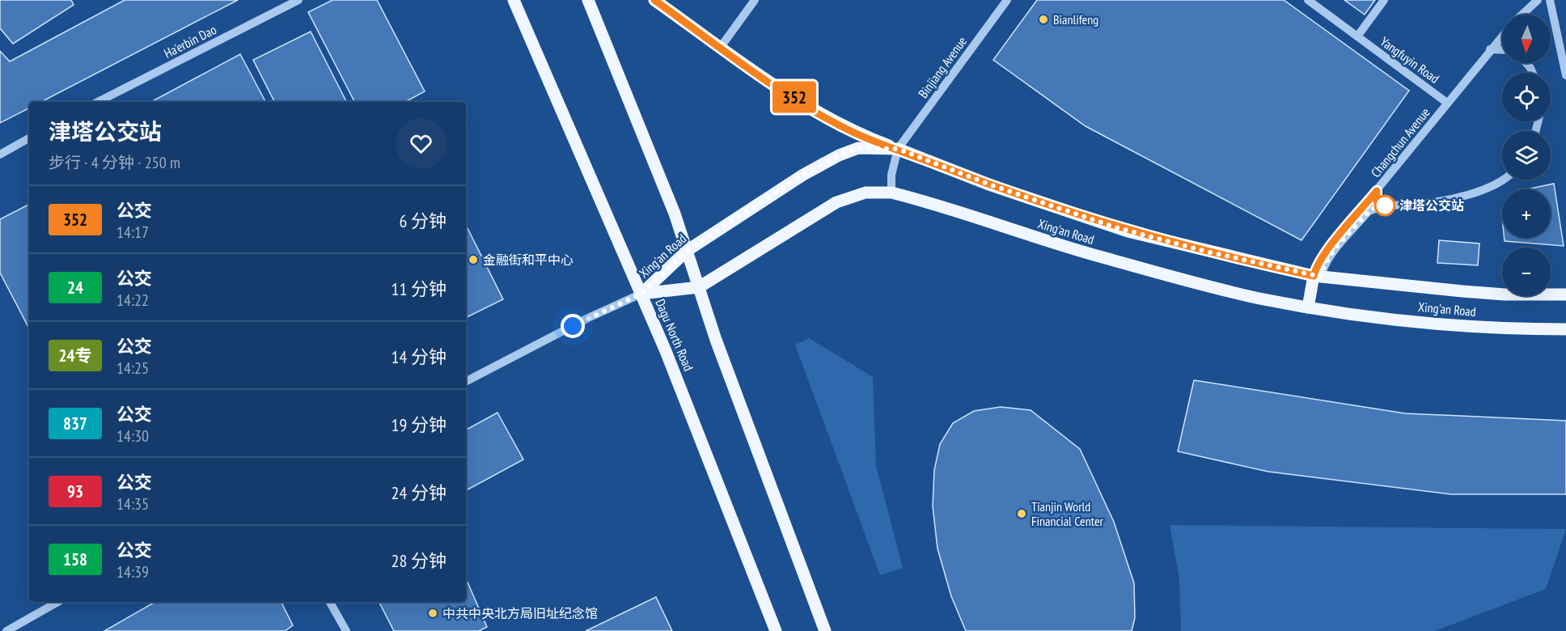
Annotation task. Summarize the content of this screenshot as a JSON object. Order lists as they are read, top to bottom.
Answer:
{
  "streets": {
    "main road": ["Xing'an Road", "Dagu North Road"],
    "street": [
      "Ha'erbin Dao",
      "Yangfuyin Road",
      "Binjiang Avenue",
      "Changchun Avenue"
    ]
  },
  "crossings": [
    ["Yangfuyin Road", "Changchun Avenue"],
    ["Binjiang Avenue", "Xing'an Road"],
    ["Changchun Avenue", "Xing'an Road"],
    ["Xing'an Road", "Dagu North Road"]
  ],
  "places": [
    "Bianlifeng",
    "津塔公交站",
    "金融街和平中心",
    "Tianjin World Financial Center",
    "中共中央北方局旧址纪念馆"
  ],
  "lines": ["bus line 352"],
  "north": "bottom",
  "page": {
    "on_map": "352",
    "map_buttons": ["+", "−"],
    "heading": ["津塔公交站", "步行 · 4 分钟 · 250 m"],
    "list": [
      {
        "mark": "352",
        "name": "公交",
        "note": "14:17",
        "value": "6 分钟"
      },
      {
        "mark": "24",
        "name": "公交",
        "note": "14:22",
        "value": "11 分钟"
      },
      {
        "mark": "24专",
        "name": "公交",
        "note": "14:25",
        "value": "14 分钟"
      },
      {
        "mark": "837",
        "name": "公交",
        "note": "14:30",
        "value": "19 分钟"
      },
      {
        "mark": "93",
        "name": "公交",
        "note": "14:35",
        "value": "24 分钟"
      },
      {
        "mark": "158",
        "name": "公交",
        "note": "14:39",
        "value": "28 分钟"
      }
    ]
  }
}
